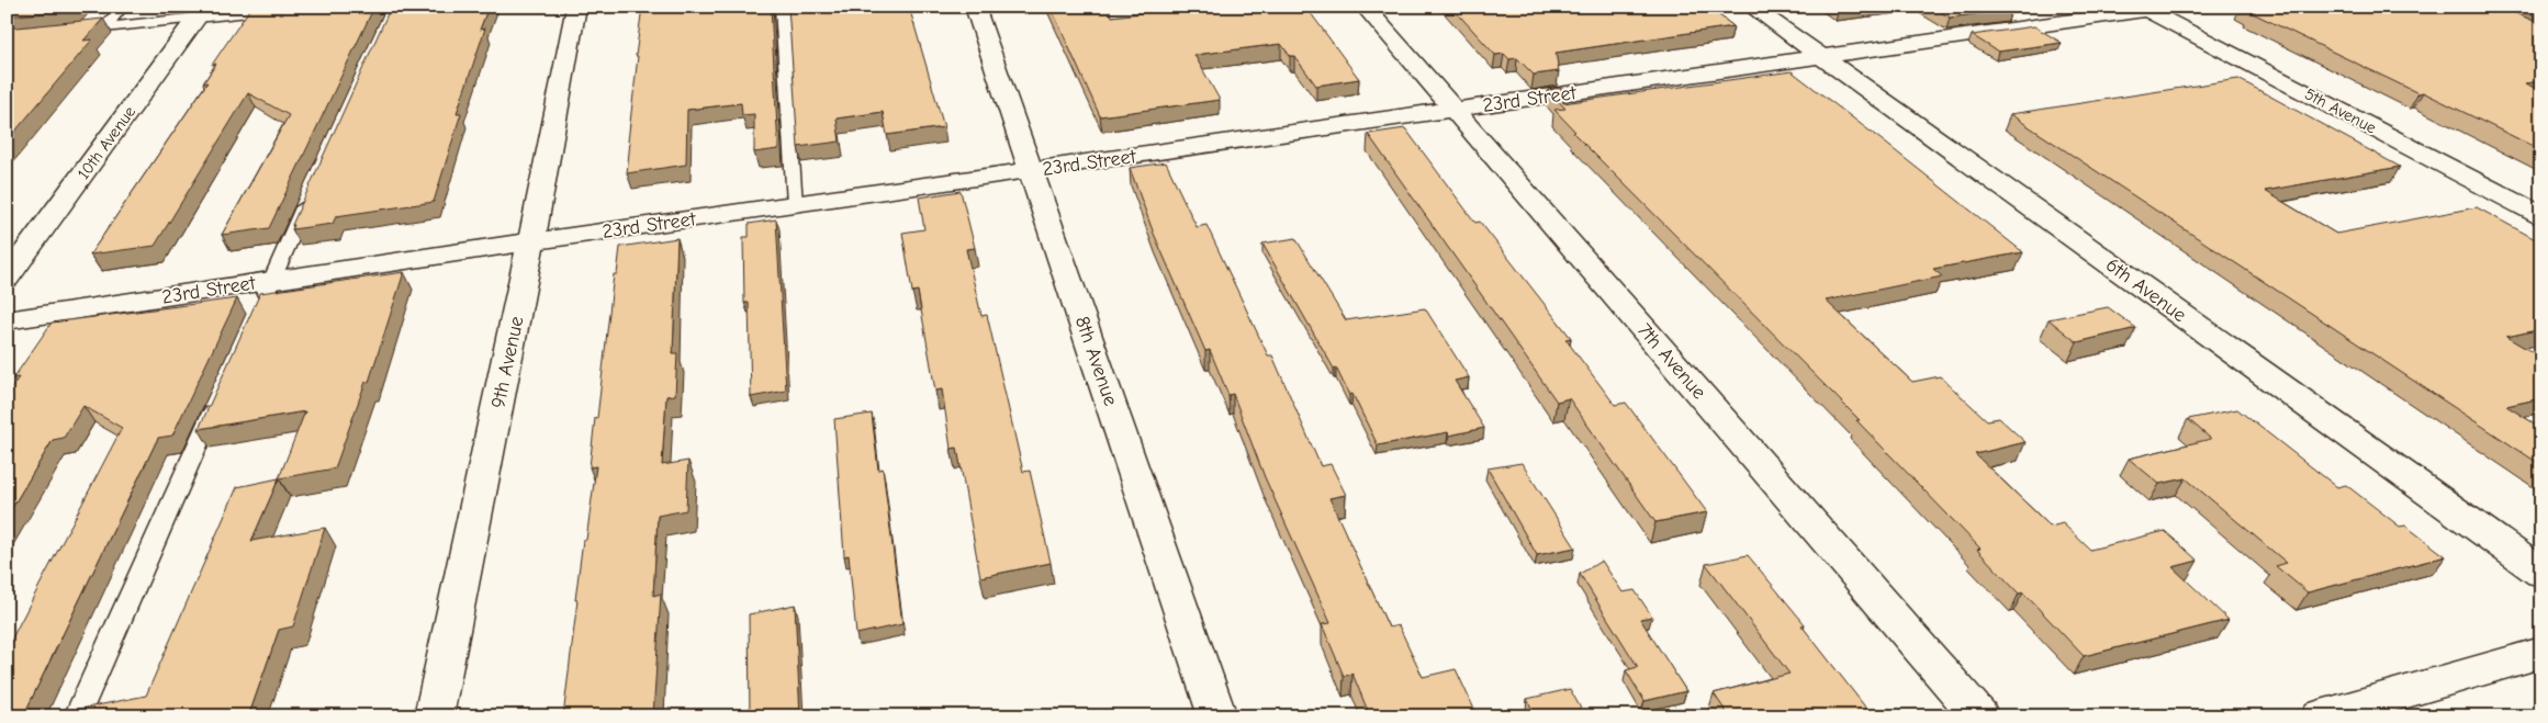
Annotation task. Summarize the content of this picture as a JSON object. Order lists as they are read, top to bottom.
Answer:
{
  "streets": {
    "street": [
      "23rd Street",
      "5th Avenue",
      "10th Avenue",
      "6th Avenue",
      "8th Avenue",
      "7th Avenue",
      "9th Avenue"
    ]
  },
  "crossings": [
    ["23rd Street", "5th Avenue"],
    ["23rd Street", "6th Avenue"],
    ["23rd Street", "8th Avenue"],
    ["23rd Street", "7th Avenue"],
    ["23rd Street", "9th Avenue"]
  ]
}
